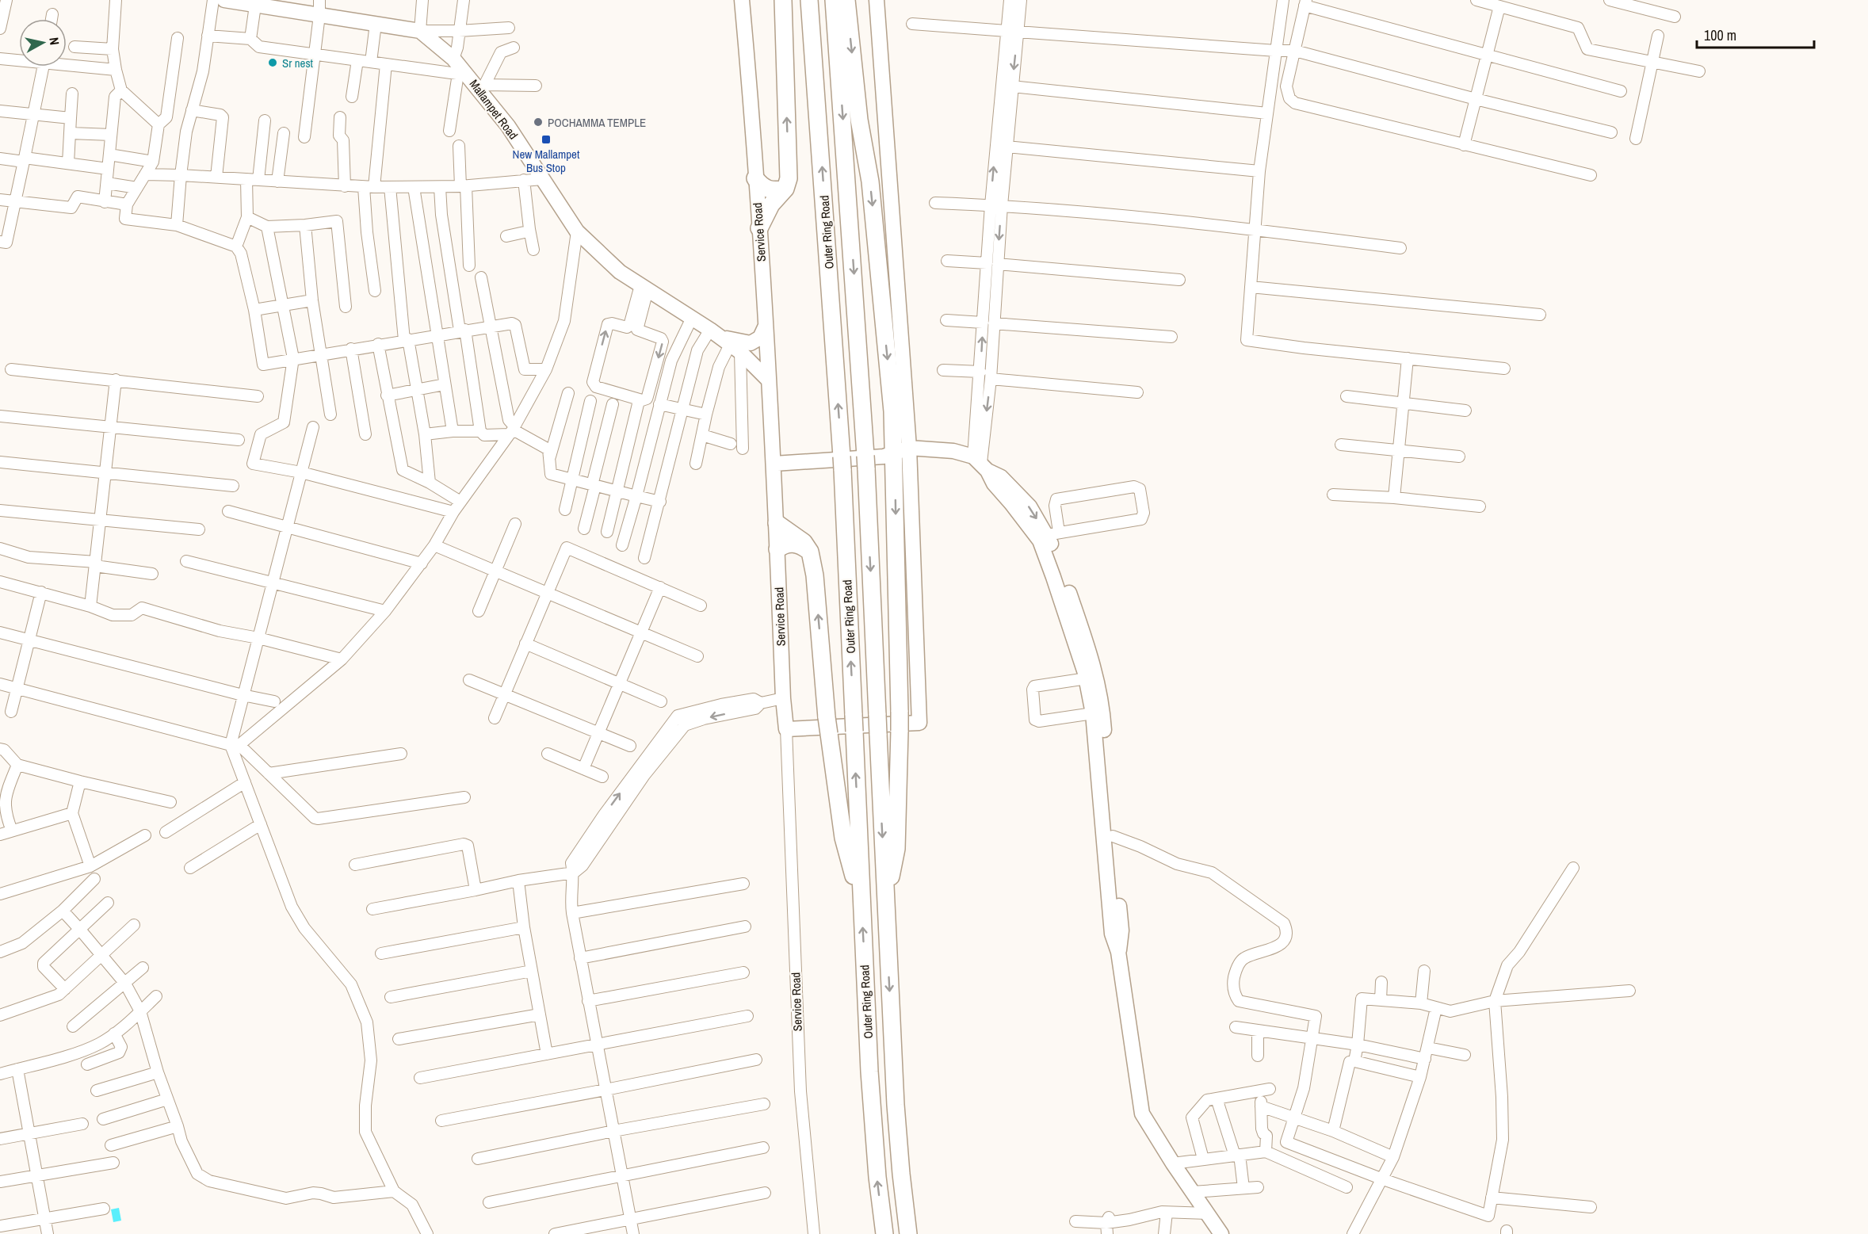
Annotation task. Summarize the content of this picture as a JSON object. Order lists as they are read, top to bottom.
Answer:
{
  "streets": {
    "highway": ["Outer Ring Road"],
    "main road": ["Mallampet Road", "Service Road"]
  },
  "crossings": [
    ["Mallampet Road", "Service Road"]
  ],
  "places": {
    "other": ["Sr nest", "POCHAMMA TEMPLE"],
    "transit": ["New Mallampet Bus Stop"]
  },
  "scale_bar": "100 m",
  "north": "right"
}
